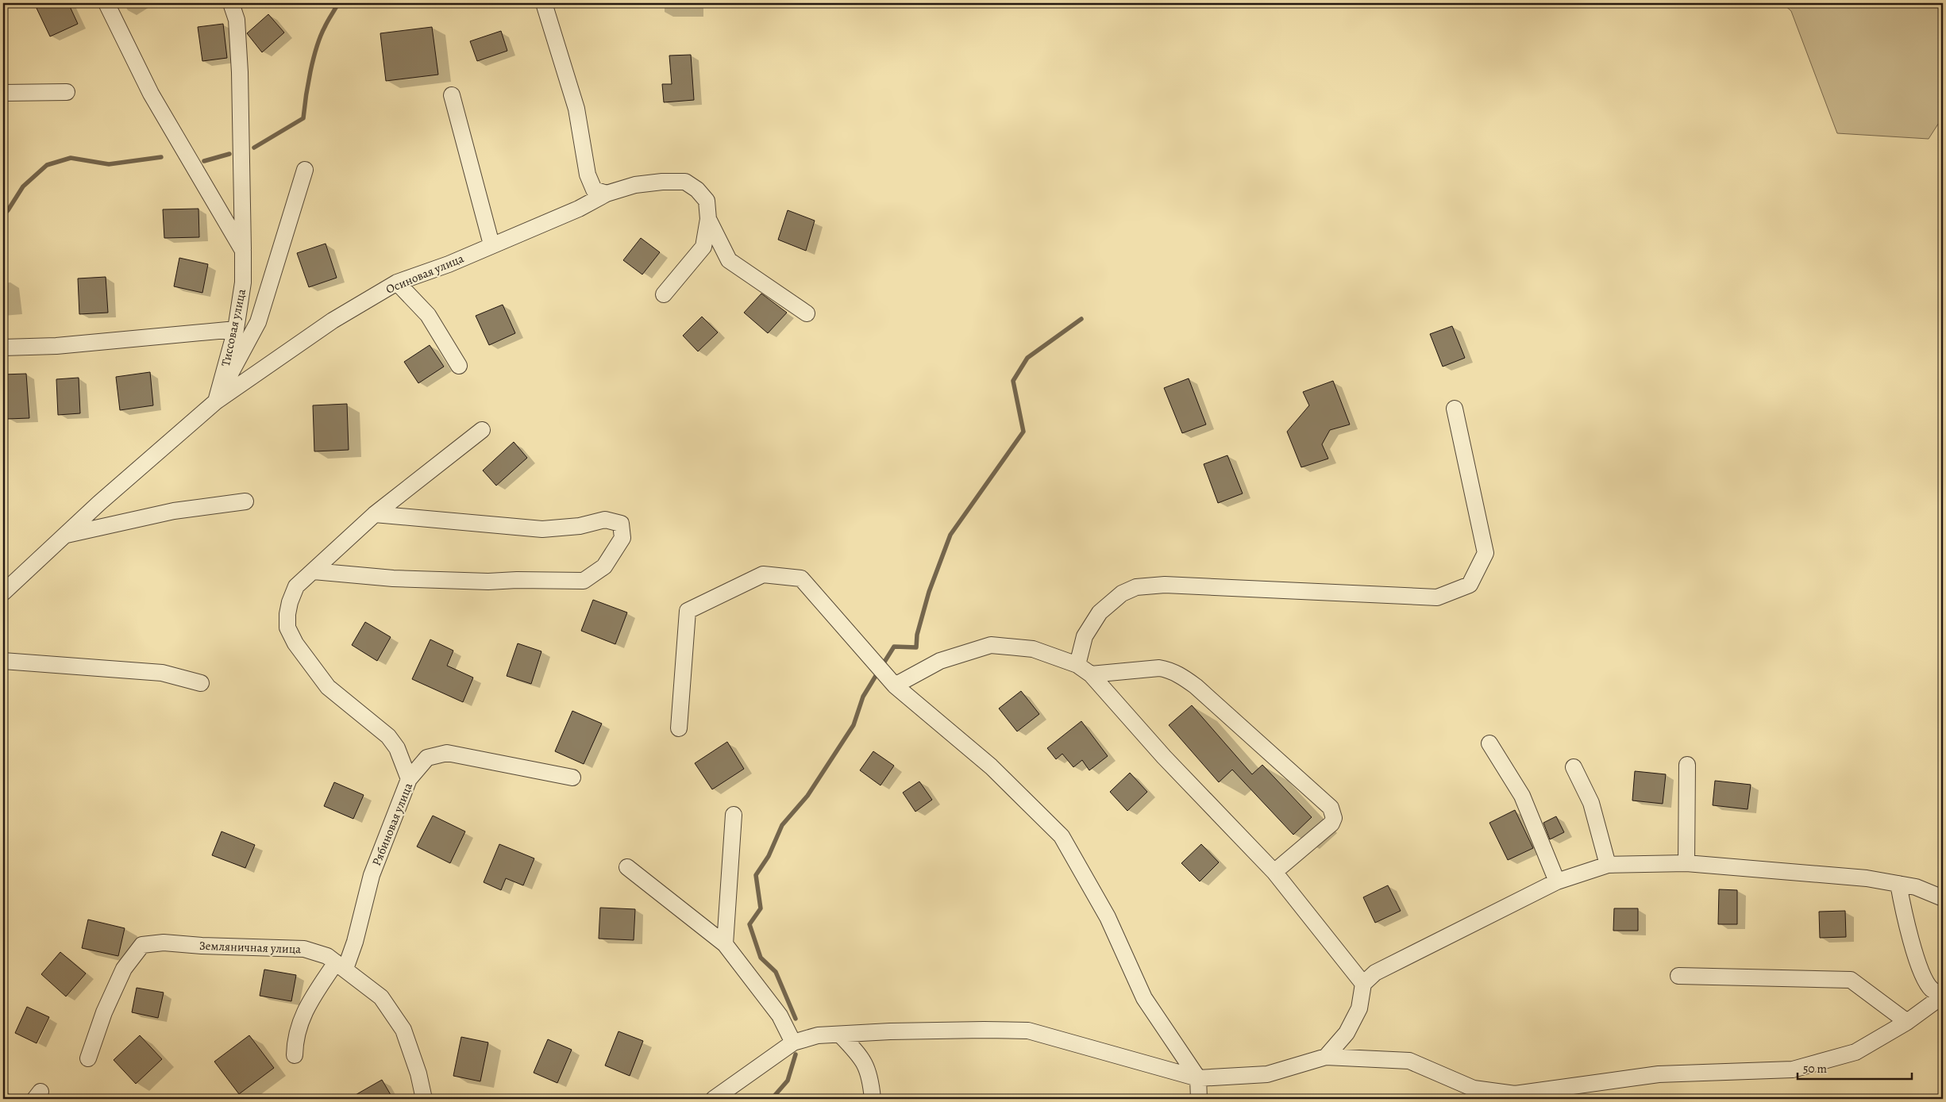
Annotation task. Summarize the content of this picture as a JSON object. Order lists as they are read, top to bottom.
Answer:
{
  "streets": {
    "street": [
      "Осиновая улица",
      "Тиссовая улица",
      "Рябиновая улица",
      "Земляничная улица"
    ]
  },
  "crossings": [
    ["Осиновая улица", "Тиссовая улица"],
    ["Рябиновая улица", "Земляничная улица"]
  ],
  "scale_bar": "50 m"
}
